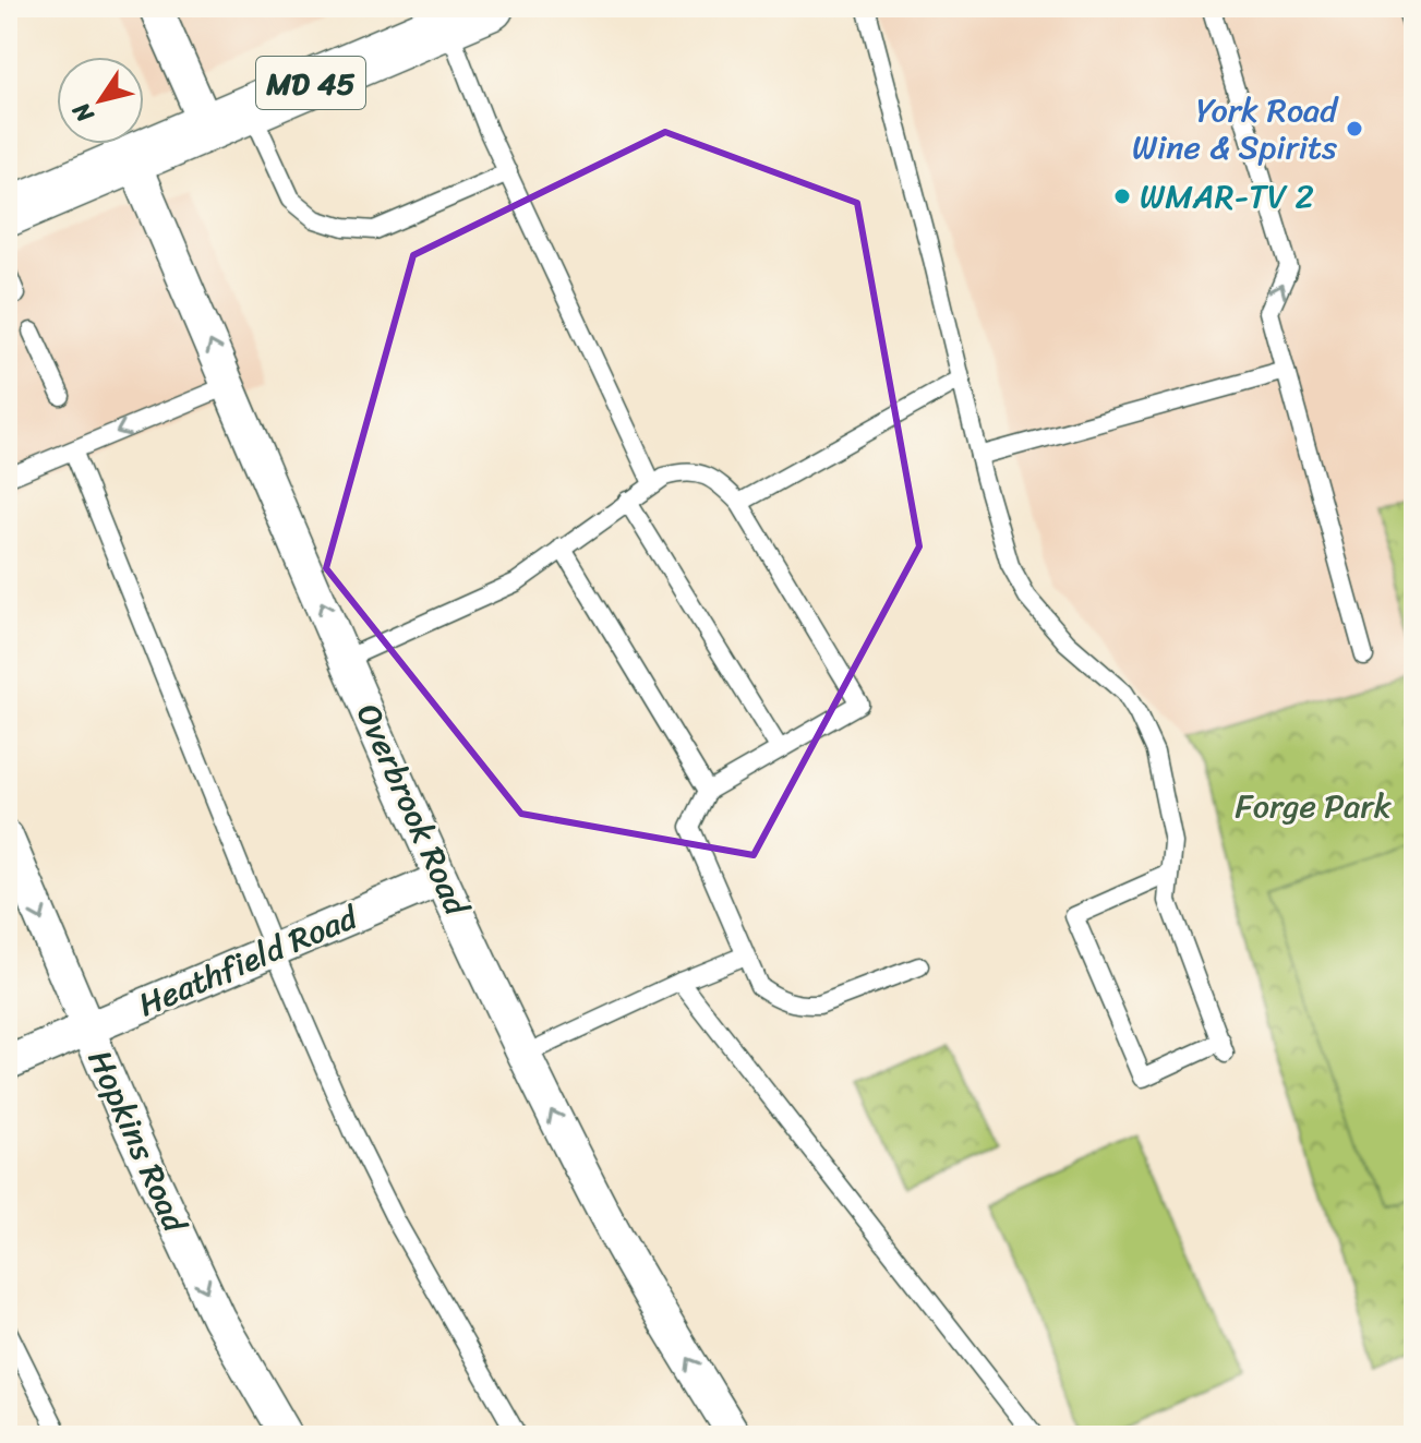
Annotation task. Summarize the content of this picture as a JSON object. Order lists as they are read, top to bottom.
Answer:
{
  "streets": {
    "main road": ["MD 45"],
    "street": ["Overbrook Road", "Heathfield Road", "Hopkins Road"]
  },
  "crossings": [
    ["MD 45", "Overbrook Road"],
    ["Overbrook Road", "Heathfield Road"],
    ["Heathfield Road", "Hopkins Road"]
  ],
  "one_way": ["Overbrook Road", "Hopkins Road"],
  "parks": ["Forge Park"],
  "places": ["York Road Wine & Spirits", "WMAR-TV 2"],
  "north": "bottom left"
}
